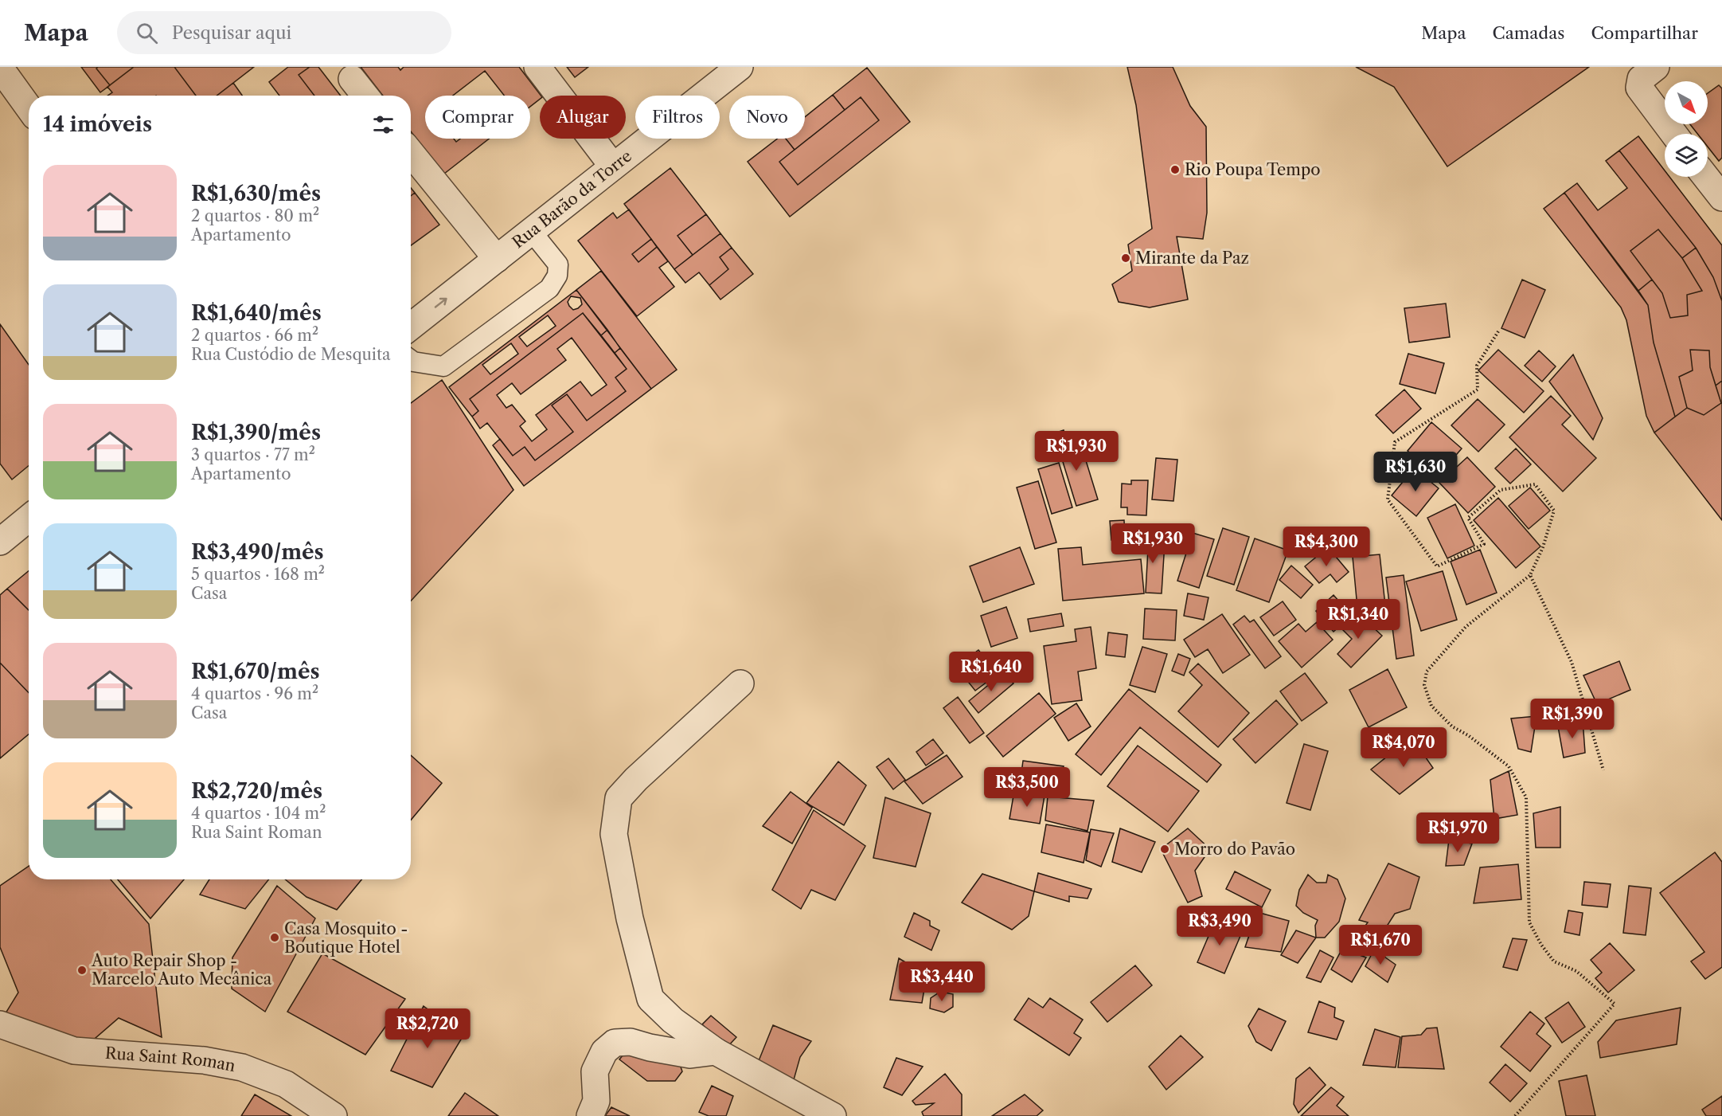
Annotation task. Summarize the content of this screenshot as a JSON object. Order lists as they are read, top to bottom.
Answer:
{
  "streets": {
    "street": ["Rua Barão da Torre", "Rua Saint Roman"]
  },
  "places": [
    "Rio Poupa Tempo",
    "Mirante da Paz",
    "Morro do Pavão",
    "Casa Mosquito - Boutique Hotel",
    "Auto Repair Shop - Marcelo Auto Mecânica"
  ],
  "north": "bottom right",
  "page": {
    "header": "Mapa",
    "search": "Pesquisar aqui",
    "nav": ["Mapa", "Camadas", "Compartilhar"],
    "chip": [
      "Comprar",
      "Alugar",
      "Filtros",
      "Novo"
    ],
    "heading": "14 imóveis",
    "list": [
      {
        "name": "R$1,630/mês",
        "note": "2 quartos · 80 m² · Apartamento"
      },
      {
        "name": "R$1,640/mês",
        "note": "2 quartos · 66 m² · Rua Custódio de Mesquita"
      },
      {
        "name": "R$1,390/mês",
        "note": "3 quartos · 77 m² · Apartamento"
      },
      {
        "name": "R$3,490/mês",
        "note": "5 quartos · 168 m² · Casa"
      },
      {
        "name": "R$1,670/mês",
        "note": "4 quartos · 96 m² · Casa"
      },
      {
        "name": "R$2,720/mês",
        "note": "4 quartos · 104 m² · Rua Saint Roman"
      }
    ],
    "price": [
      "R$1,930",
      "R$1,630",
      "R$1,930",
      "R$4,300",
      "R$1,340",
      "R$1,640",
      "R$1,390",
      "R$4,070",
      "R$3,500",
      "R$1,970",
      "R$3,490",
      "R$1,670",
      "R$3,440",
      "R$2,720"
    ]
  }
}
